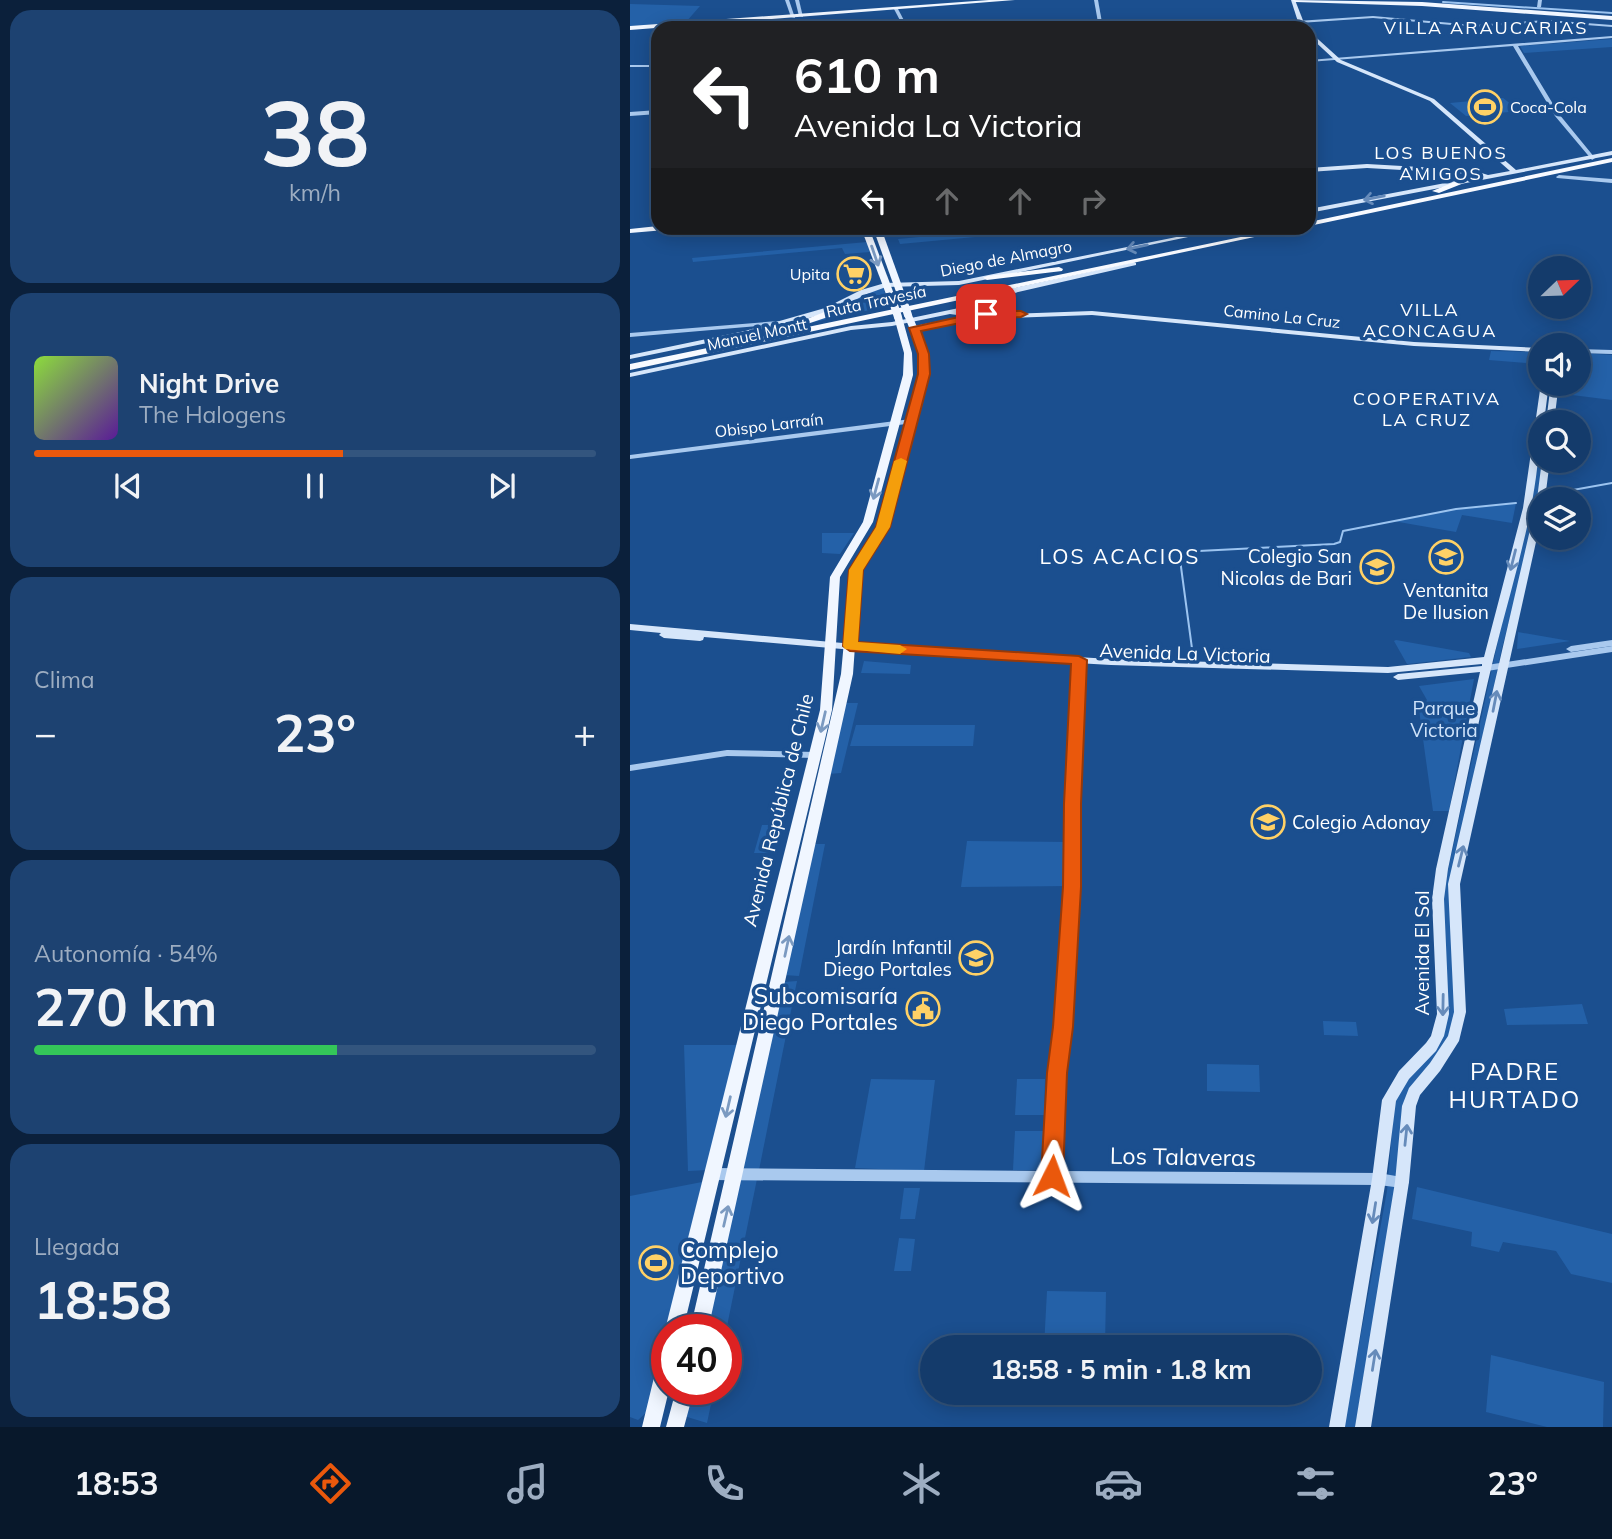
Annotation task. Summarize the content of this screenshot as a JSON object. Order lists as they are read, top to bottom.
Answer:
{
  "streets": {
    "highway": ["Ruta Travesía"],
    "main road": [
      "Diego de Almagro",
      "Camino La Cruz",
      "Manuel Montt",
      "Avenida La Victoria",
      "Avenida República de Chile",
      "Avenida El Sol"
    ],
    "street": ["Obispo Larraín", "Los Talaveras"]
  },
  "crossings": [
    ["Diego de Almagro", "Avenida República de Chile"],
    ["Ruta Travesía", "Manuel Montt"],
    ["Camino La Cruz", "Manuel Montt"],
    ["Camino La Cruz", "Avenida República de Chile"],
    ["Manuel Montt", "Avenida República de Chile"],
    ["Obispo Larraín", "Avenida República de Chile"],
    ["Avenida La Victoria", "Avenida República de Chile"],
    ["Avenida La Victoria", "Avenida El Sol"],
    ["Avenida República de Chile", "Los Talaveras"],
    ["Avenida El Sol", "Los Talaveras"]
  ],
  "one_way": ["Diego de Almagro"],
  "districts": [
    "VILLA ARAUCARIAS",
    "LOS BUENOS AMIGOS",
    "VILLA ACONCAGUA",
    "COOPERATIVA LA CRUZ",
    "LOS ACACIOS",
    "PADRE HURTADO"
  ],
  "parks": ["Parque Victoria"],
  "places": {
    "sports": ["Coca-Cola", "Complejo Deportivo"],
    "supermarket": ["Upita"],
    "school or university": [
      "Ventanita De Ilusion",
      "Colegio San Nicolas de Bari",
      "Colegio Adonay",
      "Jardín Infantil Diego Portales"
    ],
    "public building": ["Subcomisaría Diego Portales"]
  },
  "north": "top right",
  "page": {
    "tile": [
      ["38", "km/h"],
      "Clima",
      ["Autonomía · 54%", "270 km"],
      ["Llegada", "18:58"]
    ],
    "turn": ["610 m", "Avenida La Victoria"],
    "song": ["Night Drive", "The Halogens"],
    "heat": ["−", "23°", "+"],
    "limit": "40",
    "trip": "18:58 · 5 min · 1.8 km",
    "tabs": ["18:53", "23°"]
  }
}
